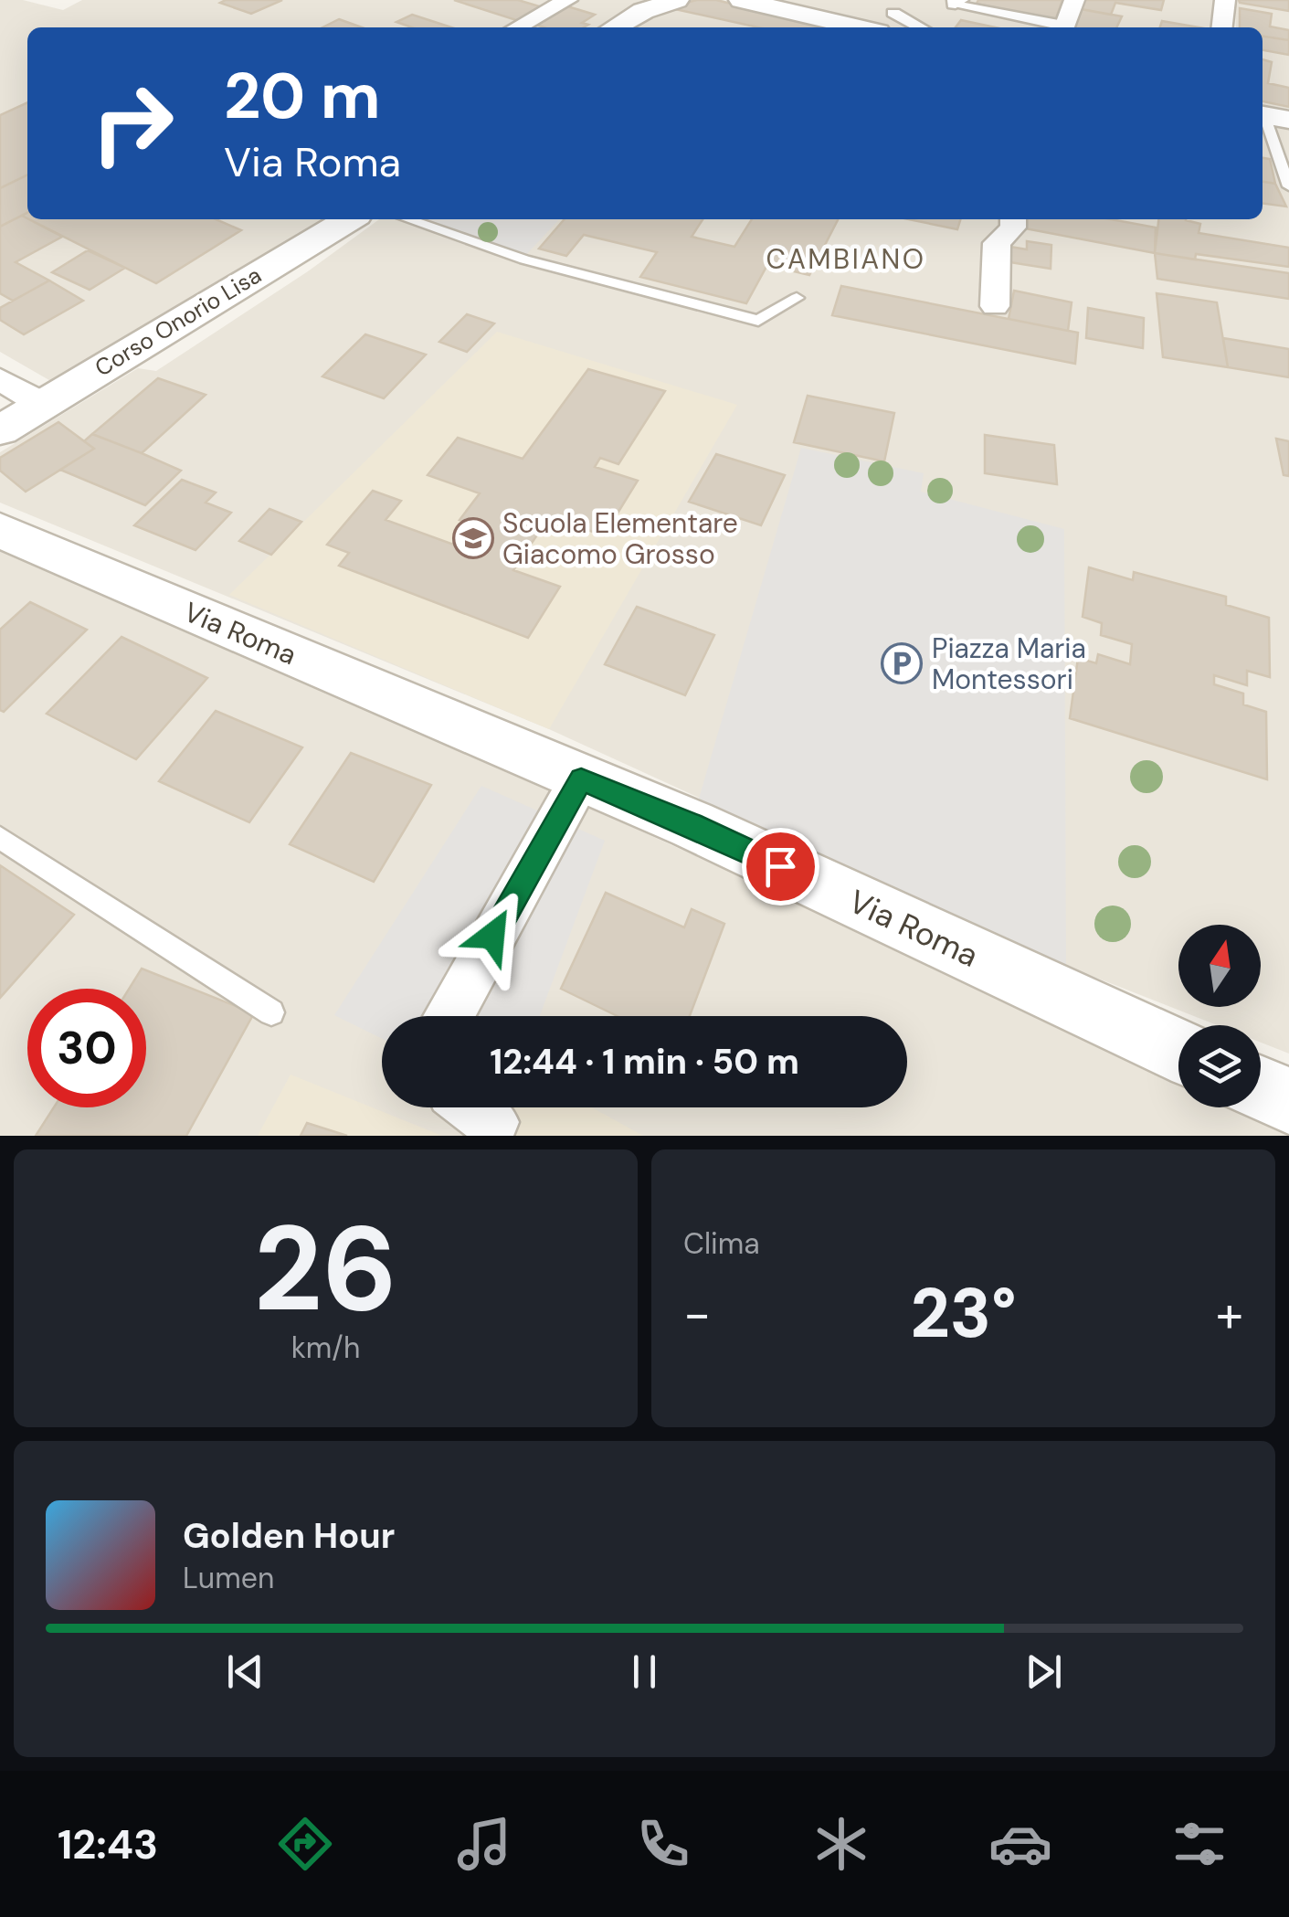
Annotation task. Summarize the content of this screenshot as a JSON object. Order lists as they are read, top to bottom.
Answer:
{
  "streets": {
    "street": ["Corso Onorio Lisa", "Via Roma"]
  },
  "districts": ["CAMBIANO"],
  "places": {
    "school or university": ["Scuola Elementare Giacomo Grosso"],
    "parking": ["Piazza Maria Montessori"]
  },
  "north": "top",
  "page": {
    "turn": ["20 m", "Via Roma"],
    "limit": "30",
    "trip": "12:44 · 1 min · 50 m",
    "tile": [
      ["26", "km/h"],
      "Clima"
    ],
    "heat": ["−", "23°", "+"],
    "song": ["Golden Hour", "Lumen"],
    "tabs": "12:43"
  }
}
